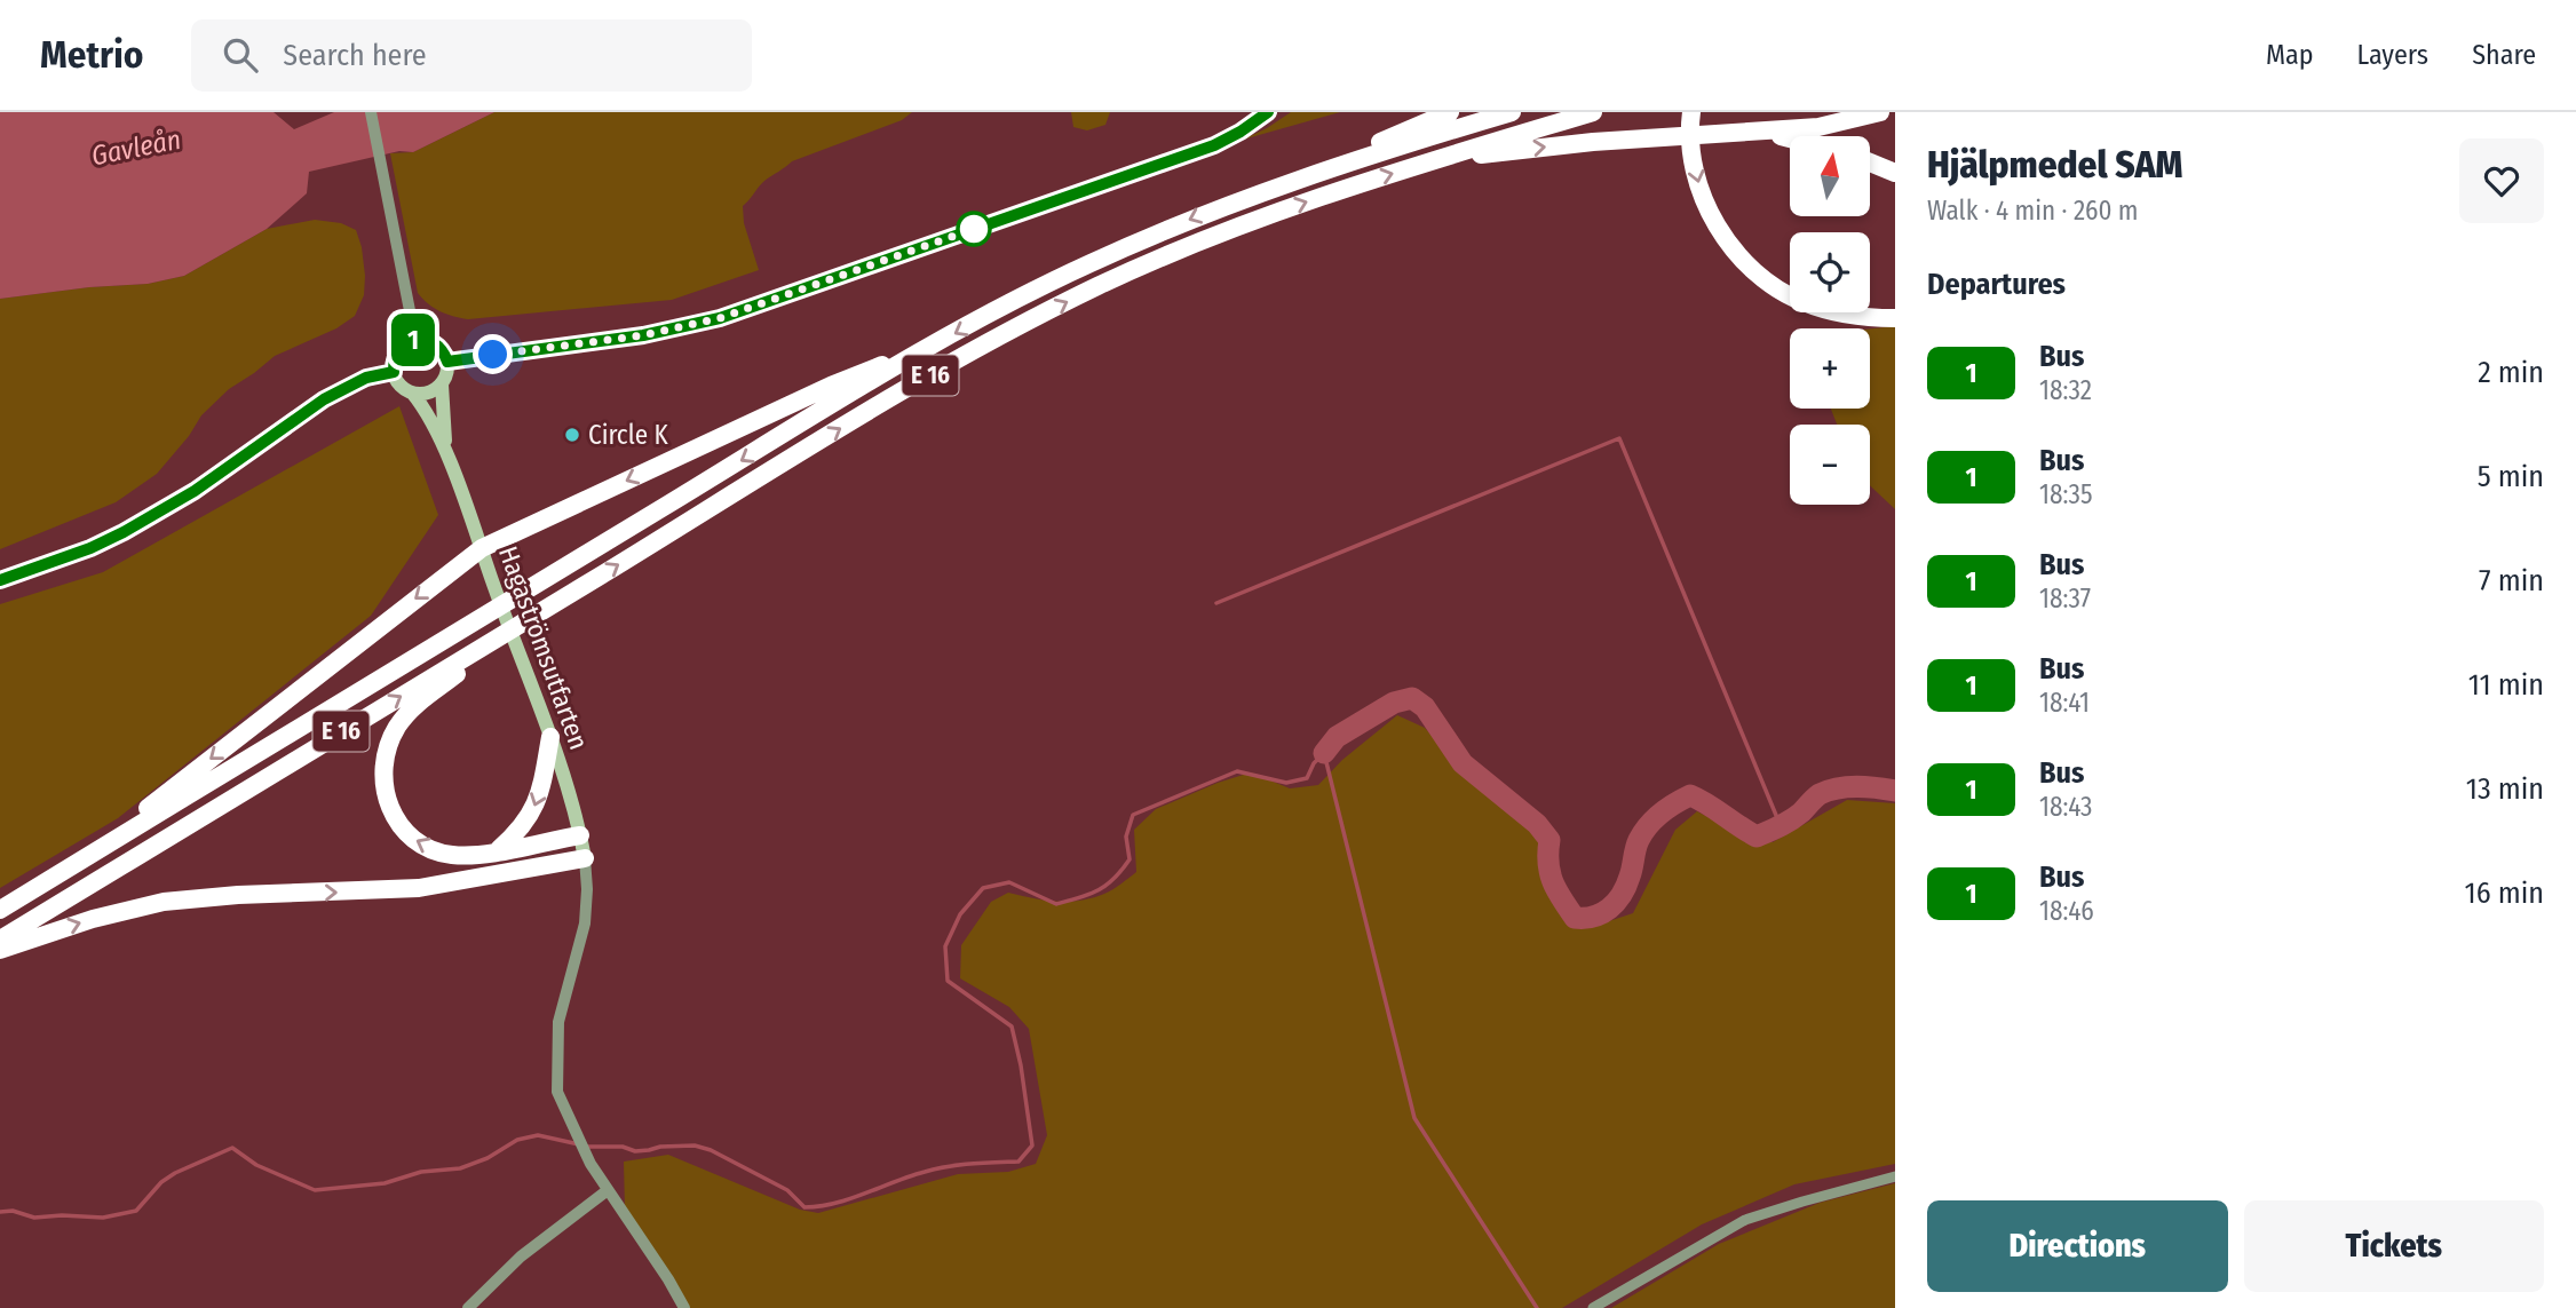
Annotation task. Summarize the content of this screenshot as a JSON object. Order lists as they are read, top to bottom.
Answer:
{
  "streets": {
    "highway": ["E 16"],
    "main road": ["Hagaströmsutfarten"]
  },
  "water": ["Gavleån"],
  "places": ["Circle K"],
  "lines": ["bus line 1"],
  "north": "top",
  "page": {
    "header": "Metrio",
    "search": "Search here",
    "nav": ["Map", "Layers", "Share"],
    "on_map": "1",
    "heading": [
      ["Hjälpmedel SAM", "Walk · 4 min · 260 m"],
      "Departures"
    ],
    "map_buttons": ["+", "−"],
    "list": [
      {
        "mark": "1",
        "name": "Bus",
        "note": "18:32",
        "value": "2 min"
      },
      {
        "mark": "1",
        "name": "Bus",
        "note": "18:35",
        "value": "5 min"
      },
      {
        "mark": "1",
        "name": "Bus",
        "note": "18:37",
        "value": "7 min"
      },
      {
        "mark": "1",
        "name": "Bus",
        "note": "18:41",
        "value": "11 min"
      },
      {
        "mark": "1",
        "name": "Bus",
        "note": "18:43",
        "value": "13 min"
      },
      {
        "mark": "1",
        "name": "Bus",
        "note": "18:46",
        "value": "16 min"
      }
    ],
    "buttons": ["Directions", "Tickets"]
  }
}
